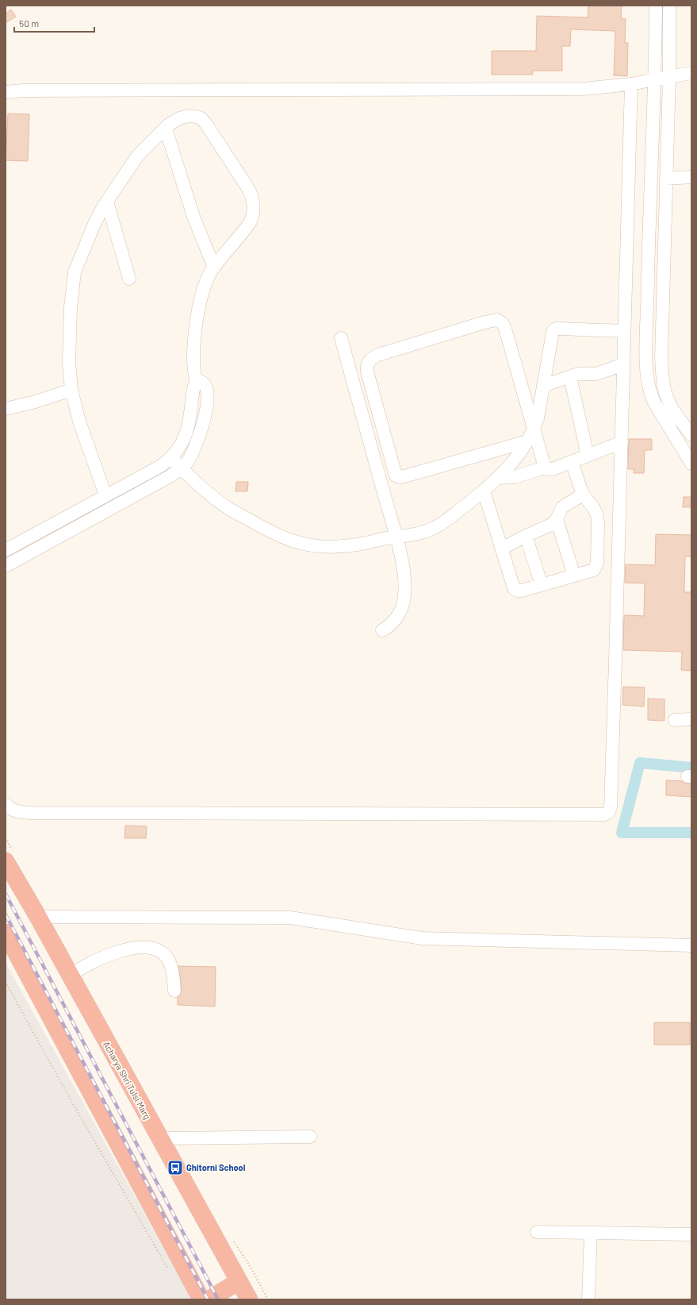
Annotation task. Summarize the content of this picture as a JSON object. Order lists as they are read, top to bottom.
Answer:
{
  "streets": {
    "highway": ["Acharya Shri Tulsi Marg"]
  },
  "places": {
    "bus stop": ["Ghitorni School"]
  },
  "scale_bar": "50 m"
}
